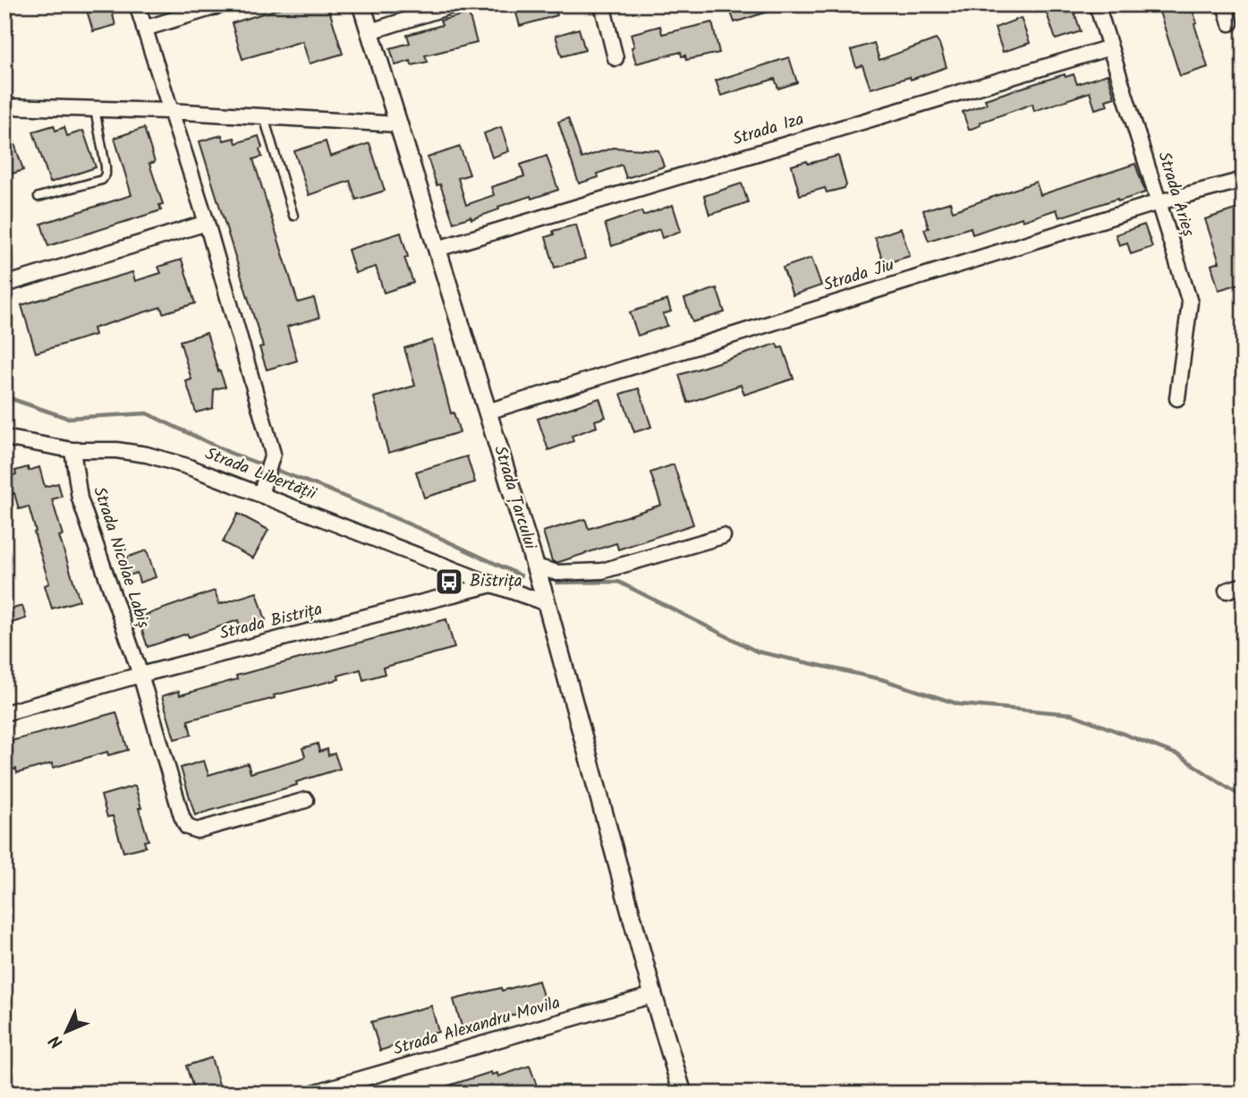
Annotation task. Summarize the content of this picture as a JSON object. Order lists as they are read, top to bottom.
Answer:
{
  "streets": {
    "street": [
      "Strada Iza",
      "Strada Arieș",
      "Strada Jiu",
      "Strada Libertății",
      "Strada Țarcului",
      "Strada Nicolae Labiș",
      "Strada Bistrița",
      "Strada Alexandru Movila"
    ]
  },
  "crossings": [
    ["Strada Iza", "Strada Arieș"],
    ["Strada Iza", "Strada Țarcului"],
    ["Strada Arieș", "Strada Jiu"],
    ["Strada Jiu", "Strada Țarcului"],
    ["Strada Libertății", "Strada Nicolae Labiș"],
    ["Strada Libertății", "Strada Bistrița"],
    ["Strada Țarcului", "Strada Alexandru Movila"],
    ["Strada Nicolae Labiș", "Strada Bistrița"]
  ],
  "places": {
    "bus stop": ["Bistrița"]
  },
  "north": "bottom left"
}
